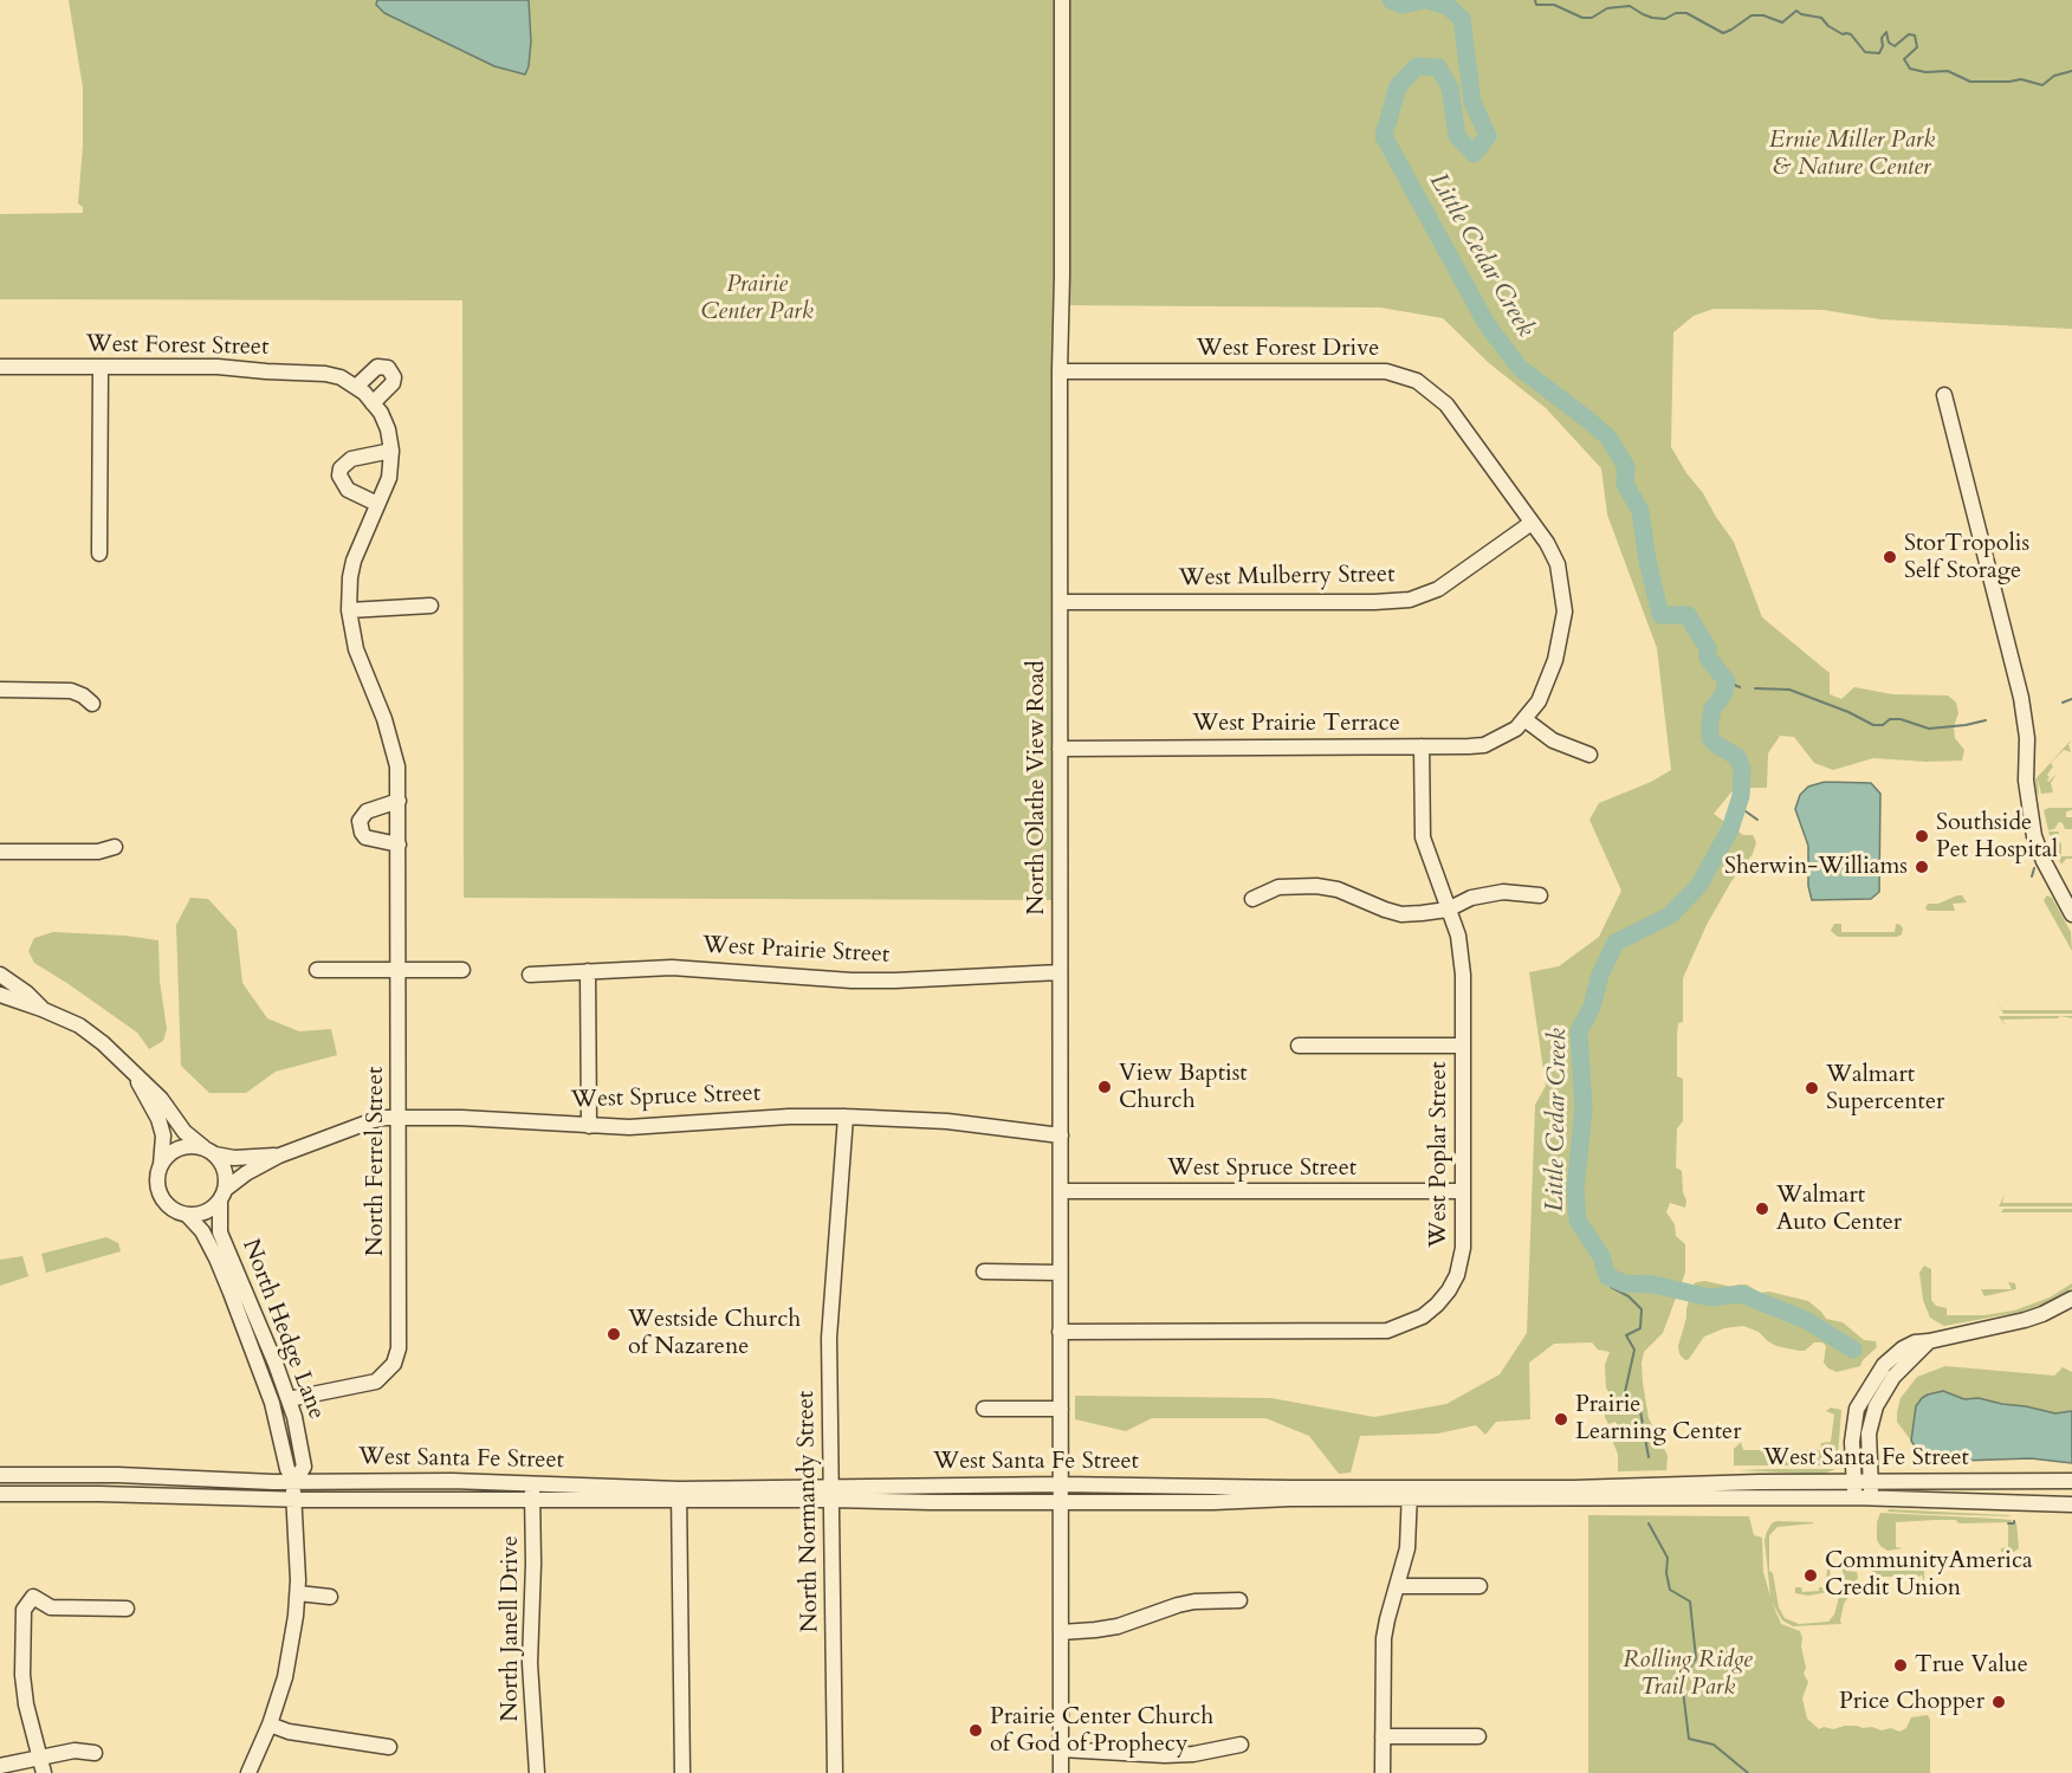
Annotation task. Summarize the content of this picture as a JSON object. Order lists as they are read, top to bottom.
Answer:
{
  "streets": {
    "street": [
      "West Forest Street",
      "West Forest Drive",
      "West Mulberry Street",
      "West Prairie Terrace",
      "North Olathe View Road",
      "West Prairie Street",
      "West Spruce Street",
      "West Poplar Street",
      "North Ferrel Street",
      "North Hedge Lane",
      "West Santa Fe Street",
      "North Normandy Street",
      "North Janell Drive"
    ]
  },
  "crossings": [
    ["West Forest Street", "North Ferrel Street"],
    ["West Forest Drive", "West Mulberry Street"],
    ["West Forest Drive", "West Prairie Terrace"],
    ["West Forest Drive", "North Olathe View Road"],
    ["West Mulberry Street", "West Prairie Terrace"],
    ["West Mulberry Street", "North Olathe View Road"],
    ["West Prairie Terrace", "North Olathe View Road"],
    ["West Prairie Terrace", "West Poplar Street"],
    ["North Olathe View Road", "West Prairie Street"],
    ["North Olathe View Road", "West Spruce Street"],
    ["North Olathe View Road", "West Poplar Street"],
    ["North Olathe View Road", "West Santa Fe Street"],
    ["West Spruce Street", "West Poplar Street"],
    ["West Spruce Street", "North Ferrel Street"],
    ["West Spruce Street", "North Hedge Lane"],
    ["West Spruce Street", "North Normandy Street"],
    ["North Ferrel Street", "North Hedge Lane"],
    ["North Hedge Lane", "West Santa Fe Street"],
    ["West Santa Fe Street", "North Normandy Street"],
    ["West Santa Fe Street", "North Janell Drive"]
  ],
  "water": ["Little Cedar Creek"],
  "parks": ["Ernie Miller Park & Nature Center", "Prairie Center Park", "Rolling Ridge Trail Park"],
  "places": [
    "StorTropolis Self Storage",
    "Southside Pet Hospital",
    "Sherwin-Williams",
    "View Baptist Church",
    "Walmart Supercenter",
    "Walmart Auto Center",
    "Westside Church of Nazarene",
    "Prairie Learning Center",
    "CommunityAmerica Credit Union",
    "True Value",
    "Price Chopper",
    "Prairie Center Church of God of Prophecy"
  ]
}
